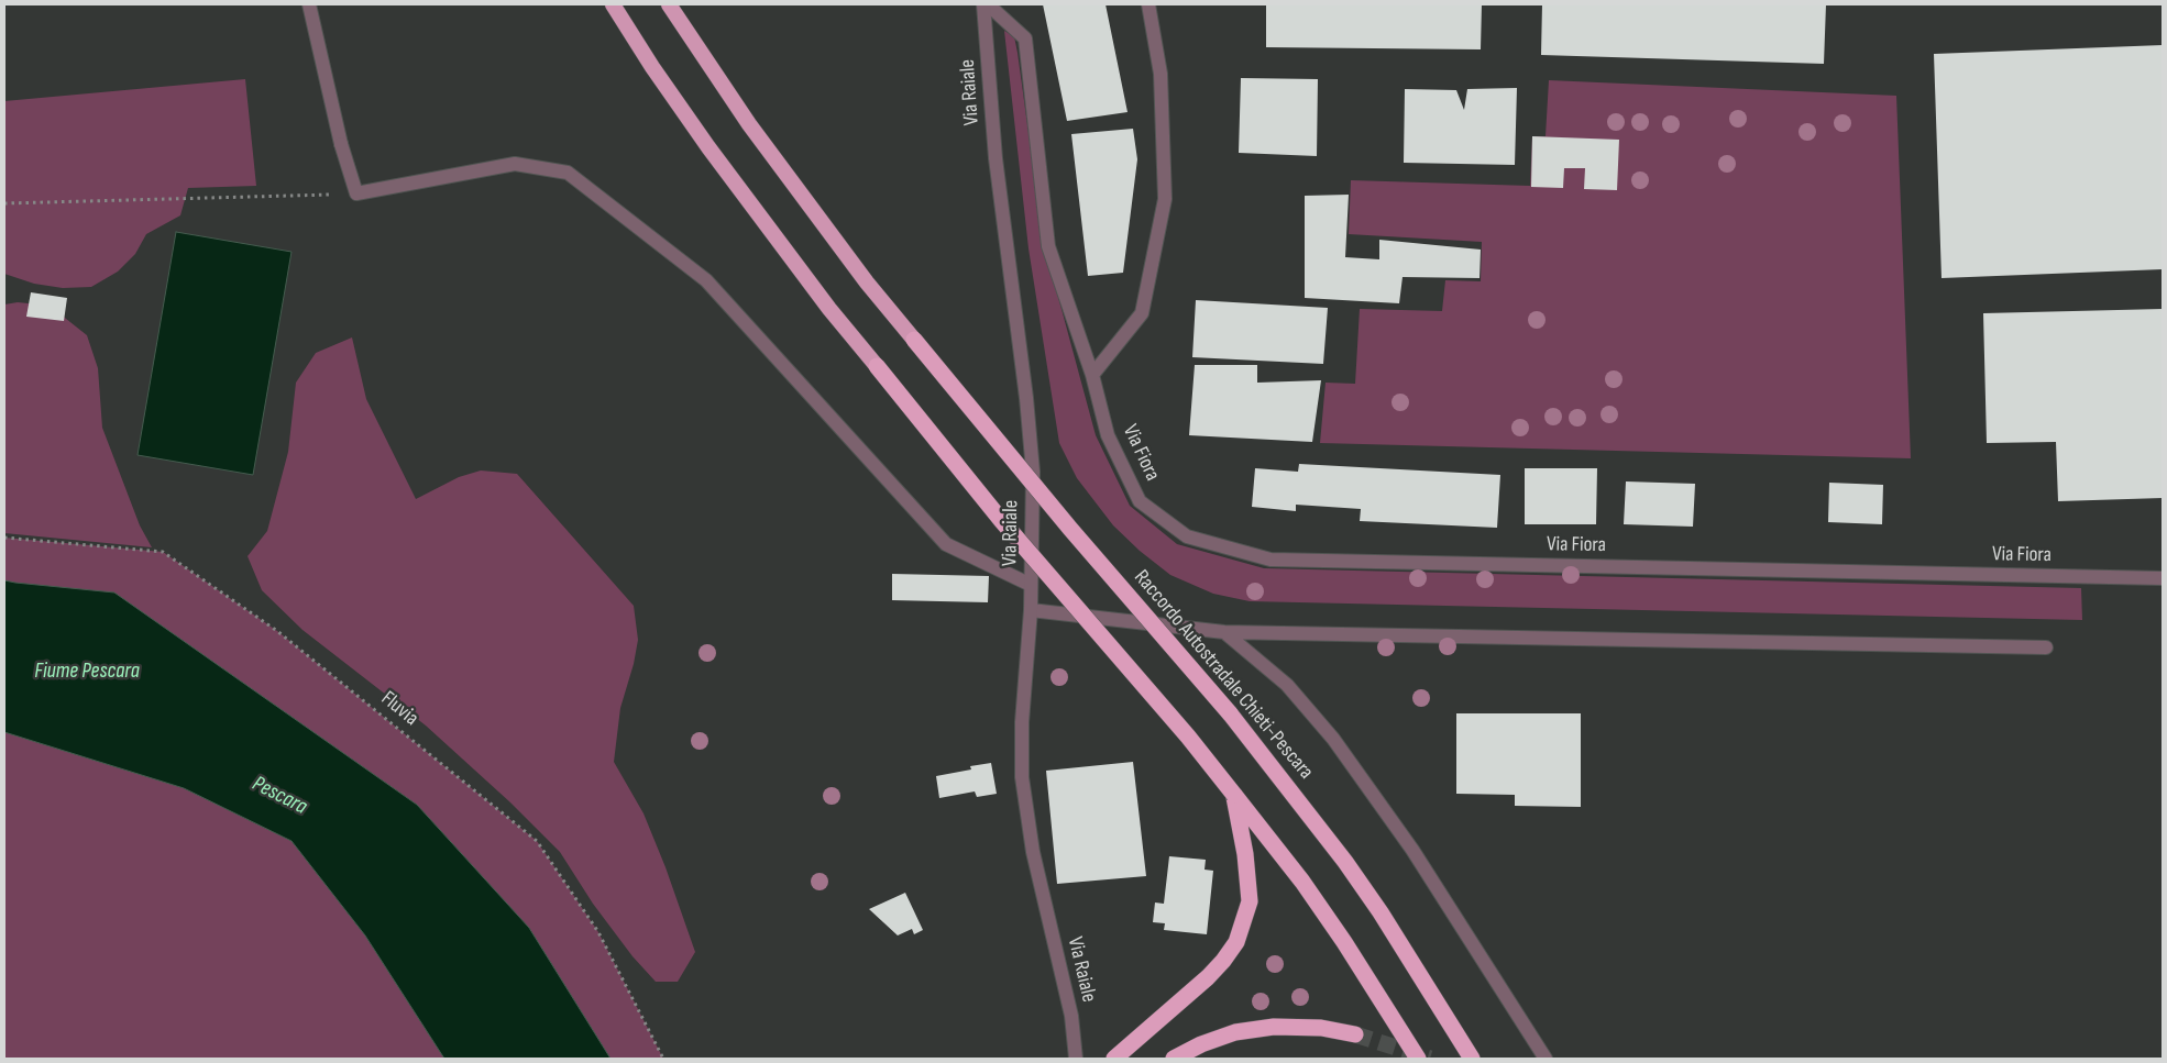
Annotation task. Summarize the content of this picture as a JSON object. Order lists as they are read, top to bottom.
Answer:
{
  "streets": {
    "highway": ["Raccordo Autostradale Chieti-Pescara"],
    "street": ["Via Raiale", "Via Fiora"],
    "path": ["Fluvia"]
  },
  "crossings": [
    ["Via Raiale", "Via Fiora"]
  ],
  "water": ["Fiume Pescara", "Pescara"]
}
